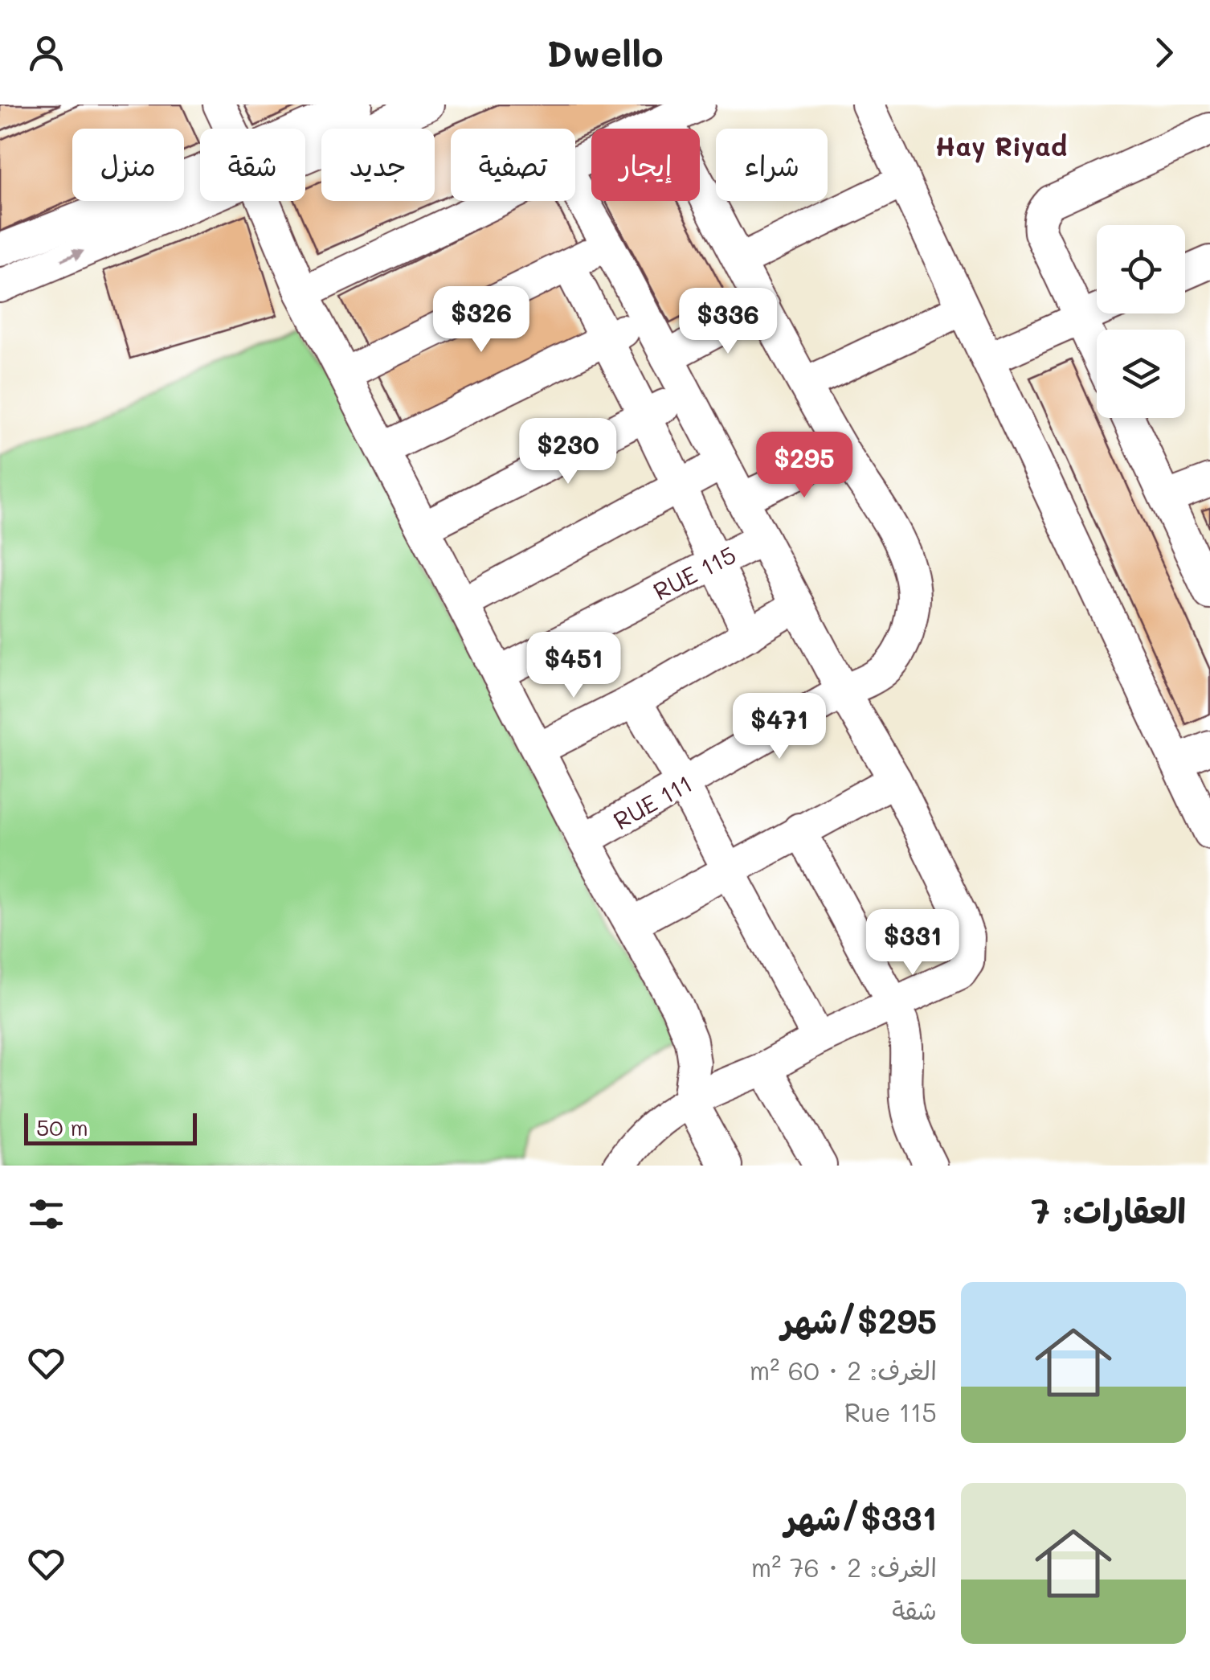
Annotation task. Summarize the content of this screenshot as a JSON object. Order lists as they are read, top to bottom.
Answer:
{
  "streets": {
    "street": ["RUE 115", "RUE 111"]
  },
  "districts": ["Hay Riyad"],
  "scale_bar": "50 m",
  "page": {
    "header": "Dwello",
    "chip": [
      "شراء",
      "إيجار",
      "تصفية",
      "جديد",
      "شقة",
      "منزل"
    ],
    "price": [
      "$326",
      "$336",
      "$230",
      "$295",
      "$451",
      "$471",
      "$331"
    ],
    "scale": "50 m",
    "heading": "العقارات: 7",
    "list": [
      {
        "name": "$295/شهر",
        "note": "الغرف: 2 · 60 m² · Rue 115"
      },
      {
        "name": "$331/شهر",
        "note": "الغرف: 2 · 76 m² · شقة"
      }
    ]
  }
}
